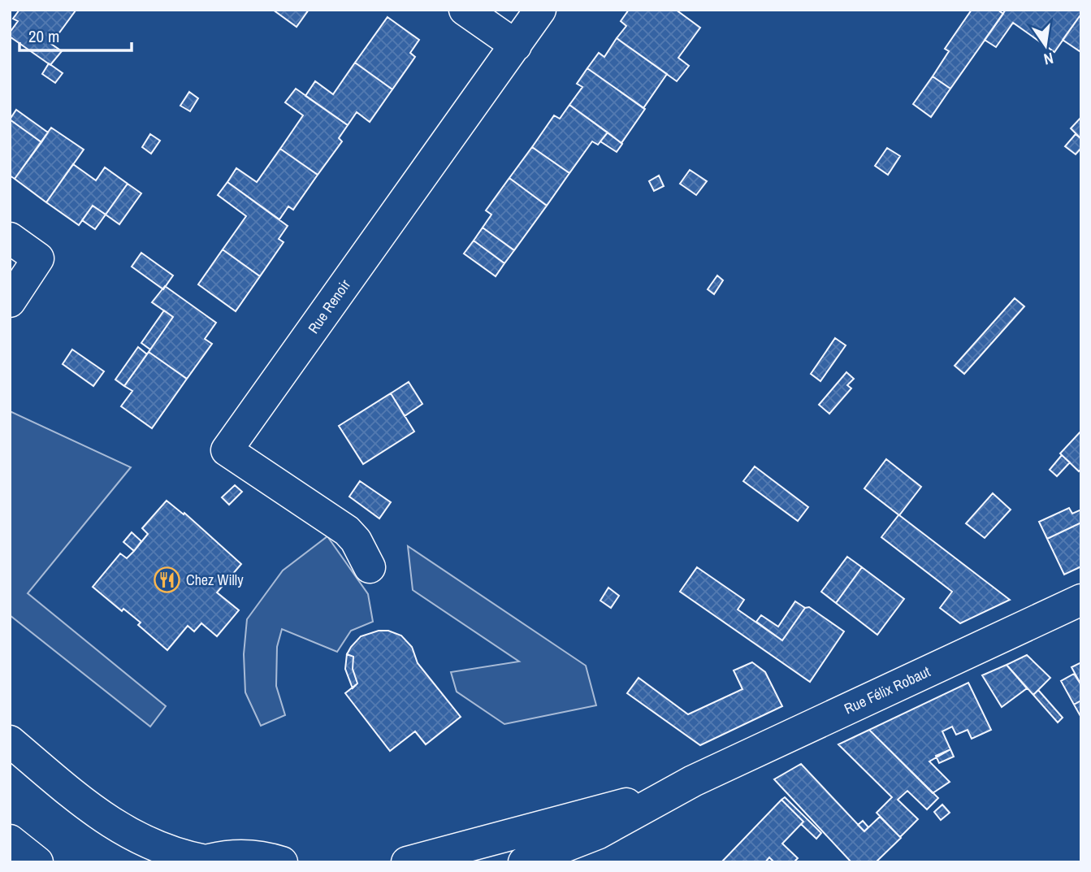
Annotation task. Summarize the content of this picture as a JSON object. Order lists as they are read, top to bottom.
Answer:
{
  "streets": {
    "main road": ["Rue Renoir", "Rue Félix Robaut"]
  },
  "places": {
    "restaurant": ["Chez Willy"]
  },
  "scale_bar": "20 m",
  "north": "bottom"
}
